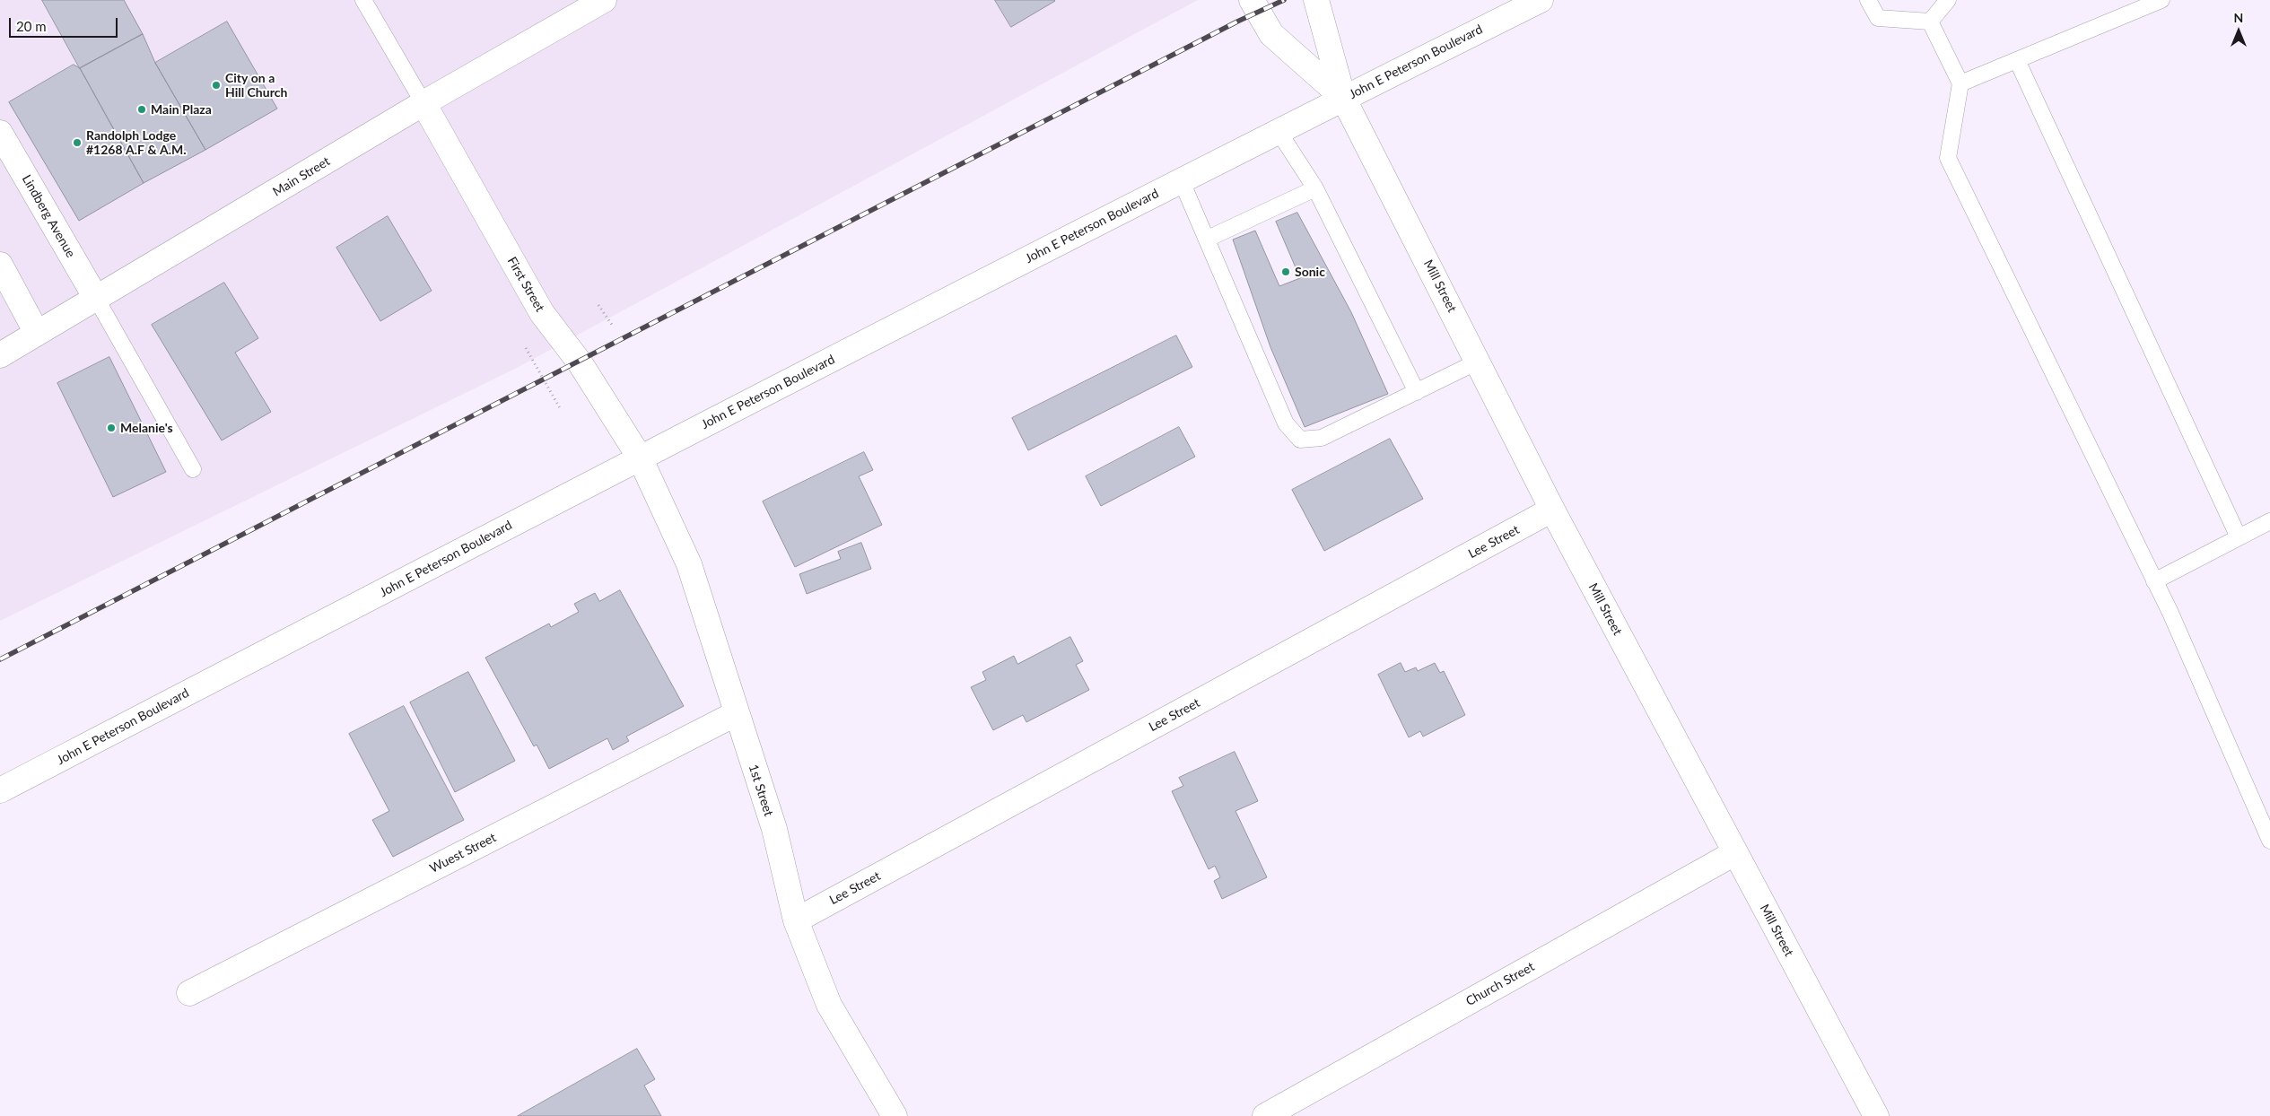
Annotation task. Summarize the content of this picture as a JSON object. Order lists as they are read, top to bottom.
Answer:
{
  "streets": {
    "street": [
      "John E Peterson Boulevard",
      "Main Street",
      "Lindberg Avenue",
      "First Street",
      "Mill Street",
      "Lee Street",
      "1st Street",
      "Wuest Street",
      "Church Street"
    ]
  },
  "crossings": [
    ["John E Peterson Boulevard", "First Street"],
    ["John E Peterson Boulevard", "Mill Street"],
    ["John E Peterson Boulevard", "1st Street"],
    ["Main Street", "Lindberg Avenue"],
    ["Main Street", "First Street"],
    ["First Street", "1st Street"],
    ["Mill Street", "Lee Street"],
    ["Mill Street", "Church Street"],
    ["Lee Street", "1st Street"],
    ["1st Street", "Wuest Street"]
  ],
  "places": [
    "City on a Hill Church",
    "Main Plaza",
    "Randolph Lodge #1268 A.F & A.M.",
    "Sonic",
    "Melanie's"
  ],
  "scale_bar": "20 m",
  "north": "top"
}
